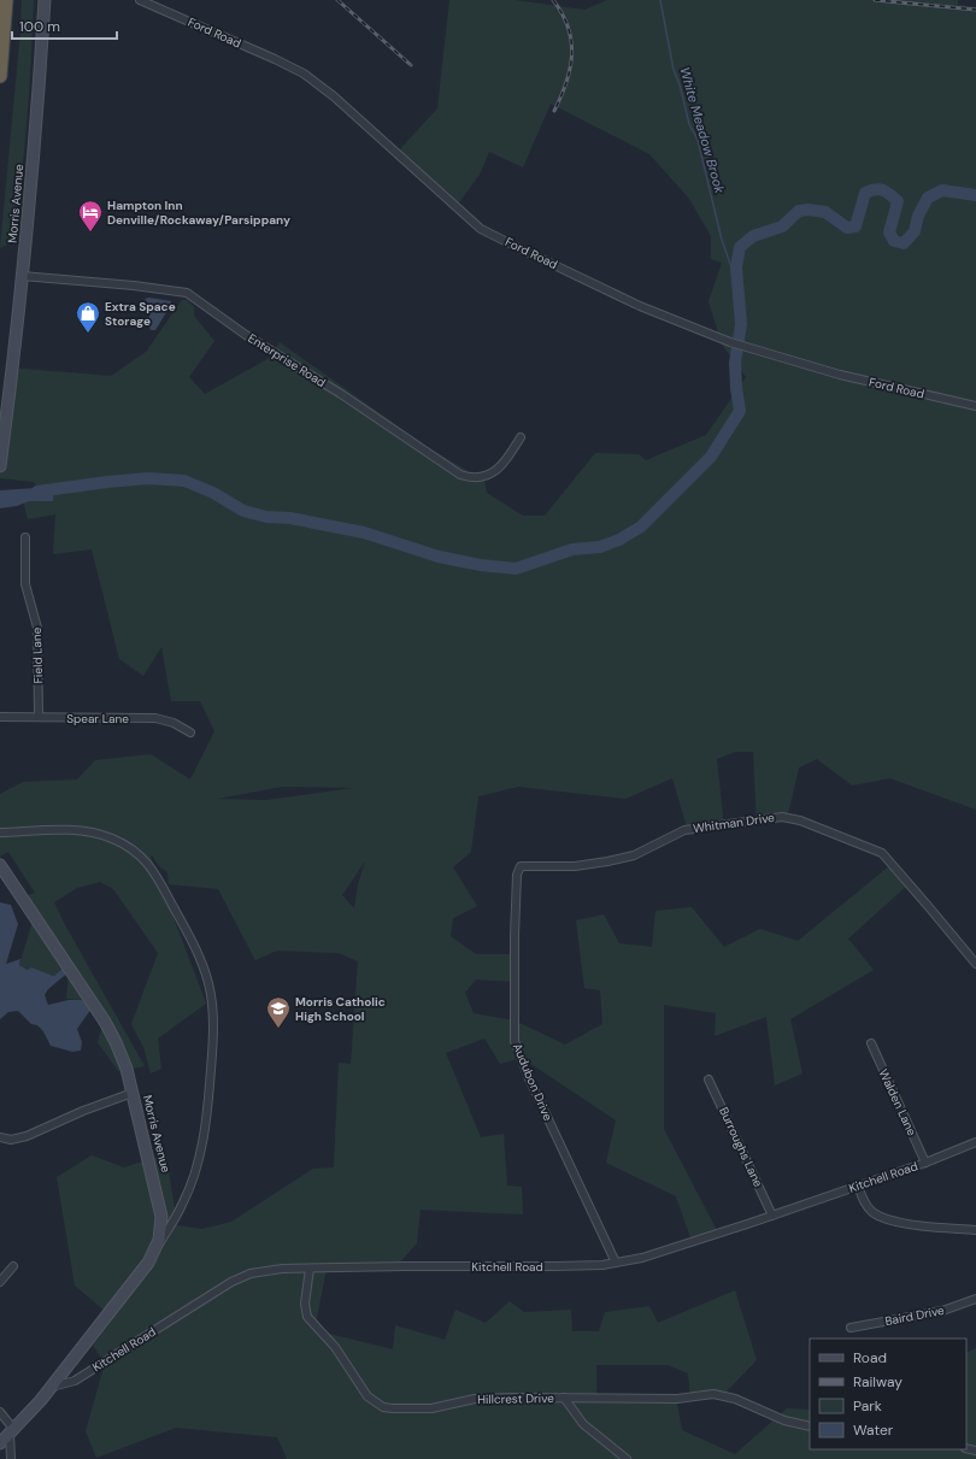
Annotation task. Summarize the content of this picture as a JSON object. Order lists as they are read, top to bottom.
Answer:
{
  "streets": {
    "street": [
      "Ford Road",
      "Morris Avenue",
      "Enterprise Road",
      "Field Lane",
      "Spear Lane",
      "Whitman Drive",
      "Audubon Drive",
      "Walden Lane",
      "Burroughs Lane",
      "Kitchell Road",
      "Baird Drive",
      "Hillcrest Drive"
    ]
  },
  "crossings": [
    ["Morris Avenue", "Enterprise Road"],
    ["Morris Avenue", "Kitchell Road"],
    ["Field Lane", "Spear Lane"],
    ["Whitman Drive", "Audubon Drive"],
    ["Audubon Drive", "Kitchell Road"],
    ["Walden Lane", "Kitchell Road"],
    ["Burroughs Lane", "Kitchell Road"],
    ["Kitchell Road", "Hillcrest Drive"]
  ],
  "water": ["White Meadow Brook"],
  "places": {
    "hotel": ["Hampton Inn Denville/Rockaway/Parsippany"],
    "shop": ["Extra Space Storage"],
    "school or university": ["Morris Catholic High School"]
  },
  "legend": [
    "Road",
    "Railway",
    "Park",
    "Water"
  ],
  "scale_bar": "100 m"
}
